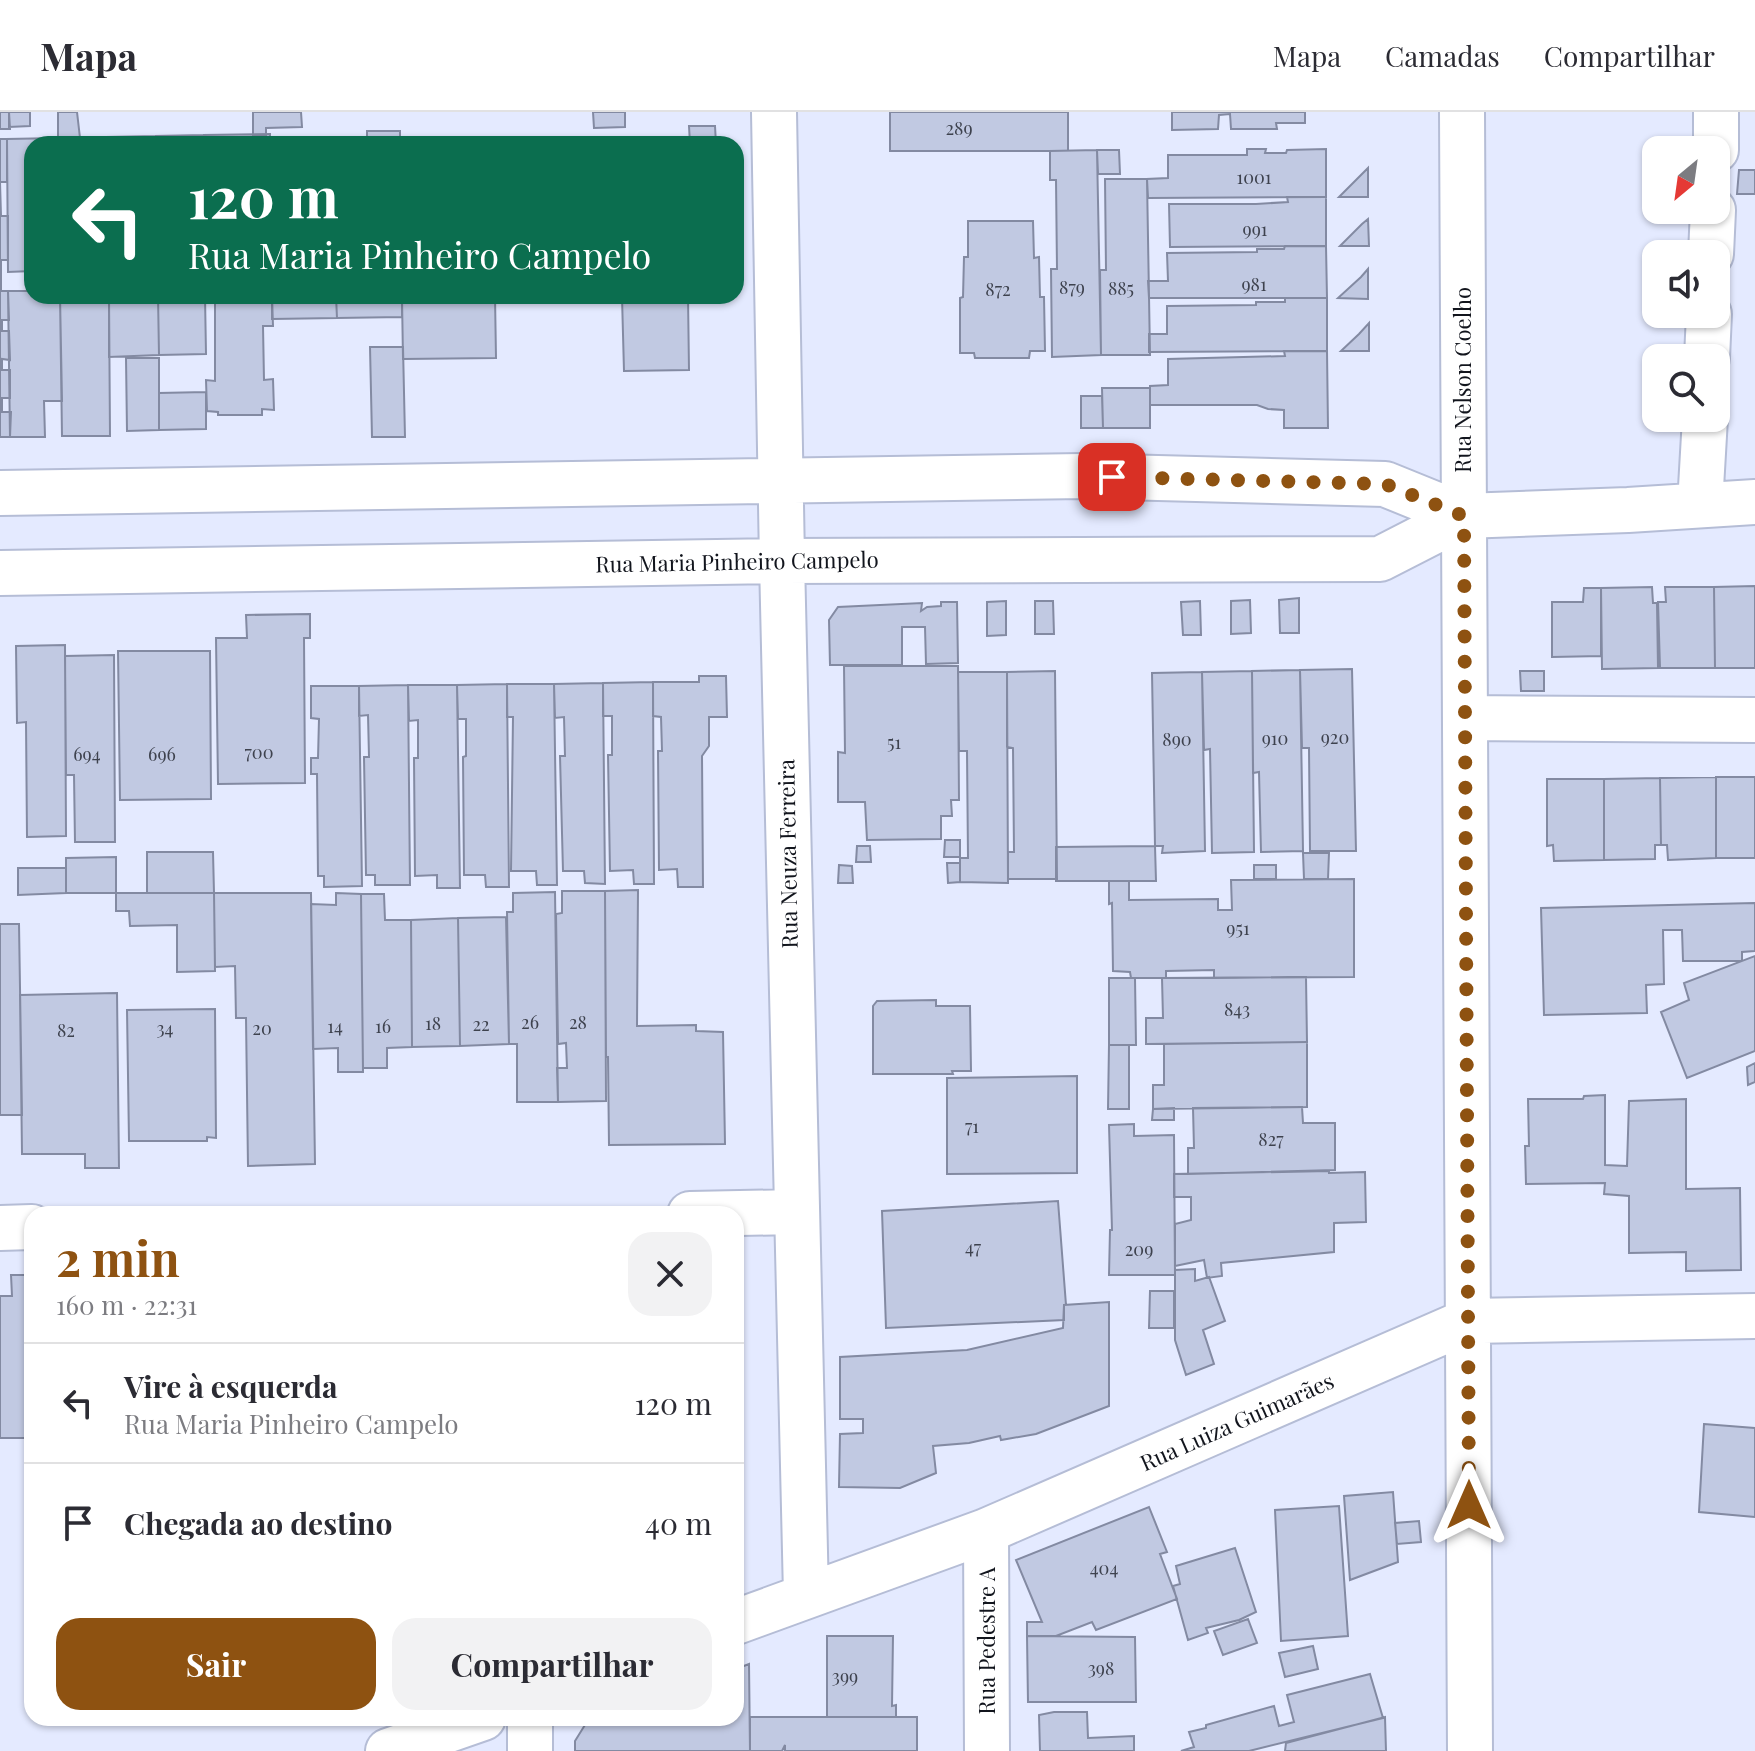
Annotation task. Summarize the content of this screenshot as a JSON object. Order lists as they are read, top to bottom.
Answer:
{
  "streets": {
    "street": [
      "Rua Nelson Coelho",
      "Rua Maria Pinheiro Campelo",
      "Rua Neuza Ferreira",
      "Rua Luiza Guimarães",
      "Rua Pedestre A"
    ]
  },
  "crossings": [
    ["Rua Nelson Coelho", "Rua Maria Pinheiro Campelo"],
    ["Rua Nelson Coelho", "Rua Luiza Guimarães"],
    ["Rua Maria Pinheiro Campelo", "Rua Neuza Ferreira"],
    ["Rua Neuza Ferreira", "Rua Luiza Guimarães"],
    ["Rua Luiza Guimarães", "Rua Pedestre A"]
  ],
  "house_numbers": [
    "289",
    "1001",
    "991",
    "981",
    "879",
    "885",
    "872",
    "920",
    "910",
    "890",
    "51",
    "700",
    "694",
    "696",
    "951",
    "843",
    "26",
    "28",
    "18",
    "22",
    "14",
    "16",
    "34",
    "20",
    "82",
    "71",
    "827",
    "47",
    "209",
    "404",
    "398",
    "399"
  ],
  "north": "bottom left",
  "page": {
    "header": "Mapa",
    "nav": ["Mapa", "Camadas", "Compartilhar"],
    "turn": ["120 m", "Rua Maria Pinheiro Campelo"],
    "heading": ["2 min", "160 m · 22:31"],
    "list": [
      {
        "name": "Vire à esquerda",
        "note": "Rua Maria Pinheiro Campelo",
        "value": "120 m"
      },
      {
        "name": "Chegada ao destino",
        "value": "40 m"
      }
    ],
    "buttons": ["Sair", "Compartilhar"]
  }
}
